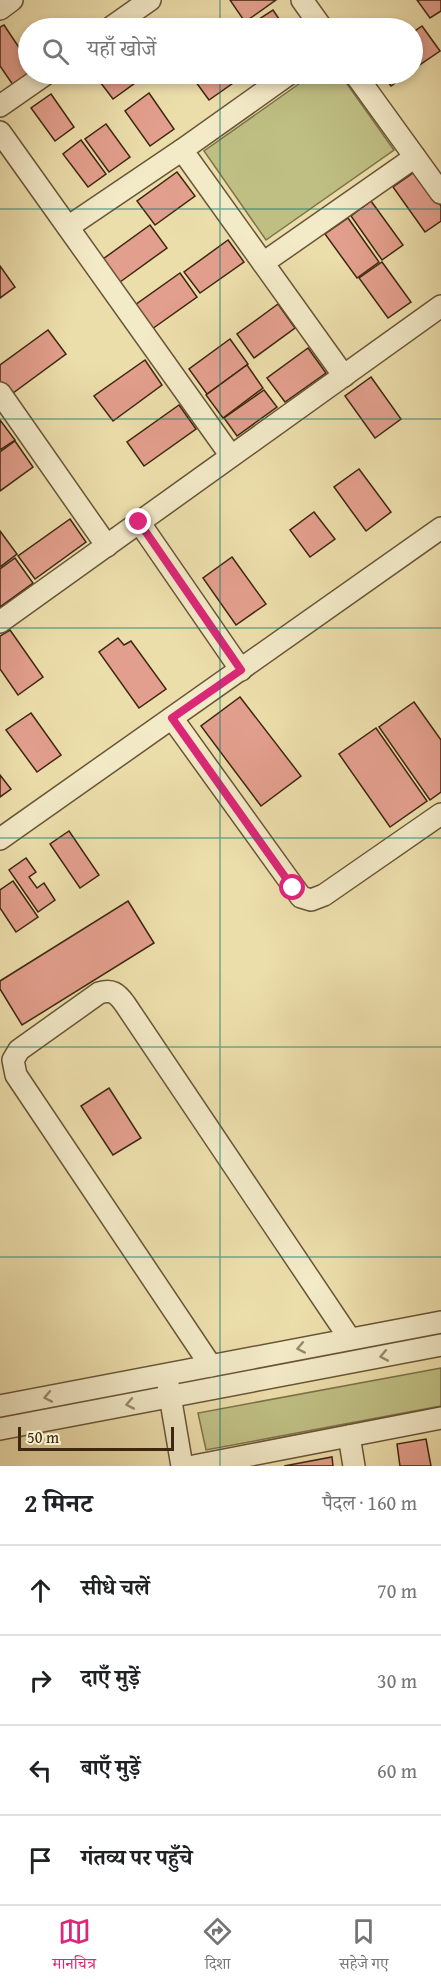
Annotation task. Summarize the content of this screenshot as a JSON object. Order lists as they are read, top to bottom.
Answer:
{
  "scale_bar": "50 m",
  "page": {
    "search": "यहाँ खोजें",
    "scale": "50 m",
    "heading": ["2 मिनट", "पैदल · 160 m"],
    "list": [
      ["सीधे चलें", "70 m"],
      ["दाएँ मुड़ें", "30 m"],
      ["बाएँ मुड़ें", "60 m"],
      "गंतव्य पर पहुँचे"
    ],
    "nav": ["मानचित्र", "दिशा", "सहेजे गए"]
  }
}
